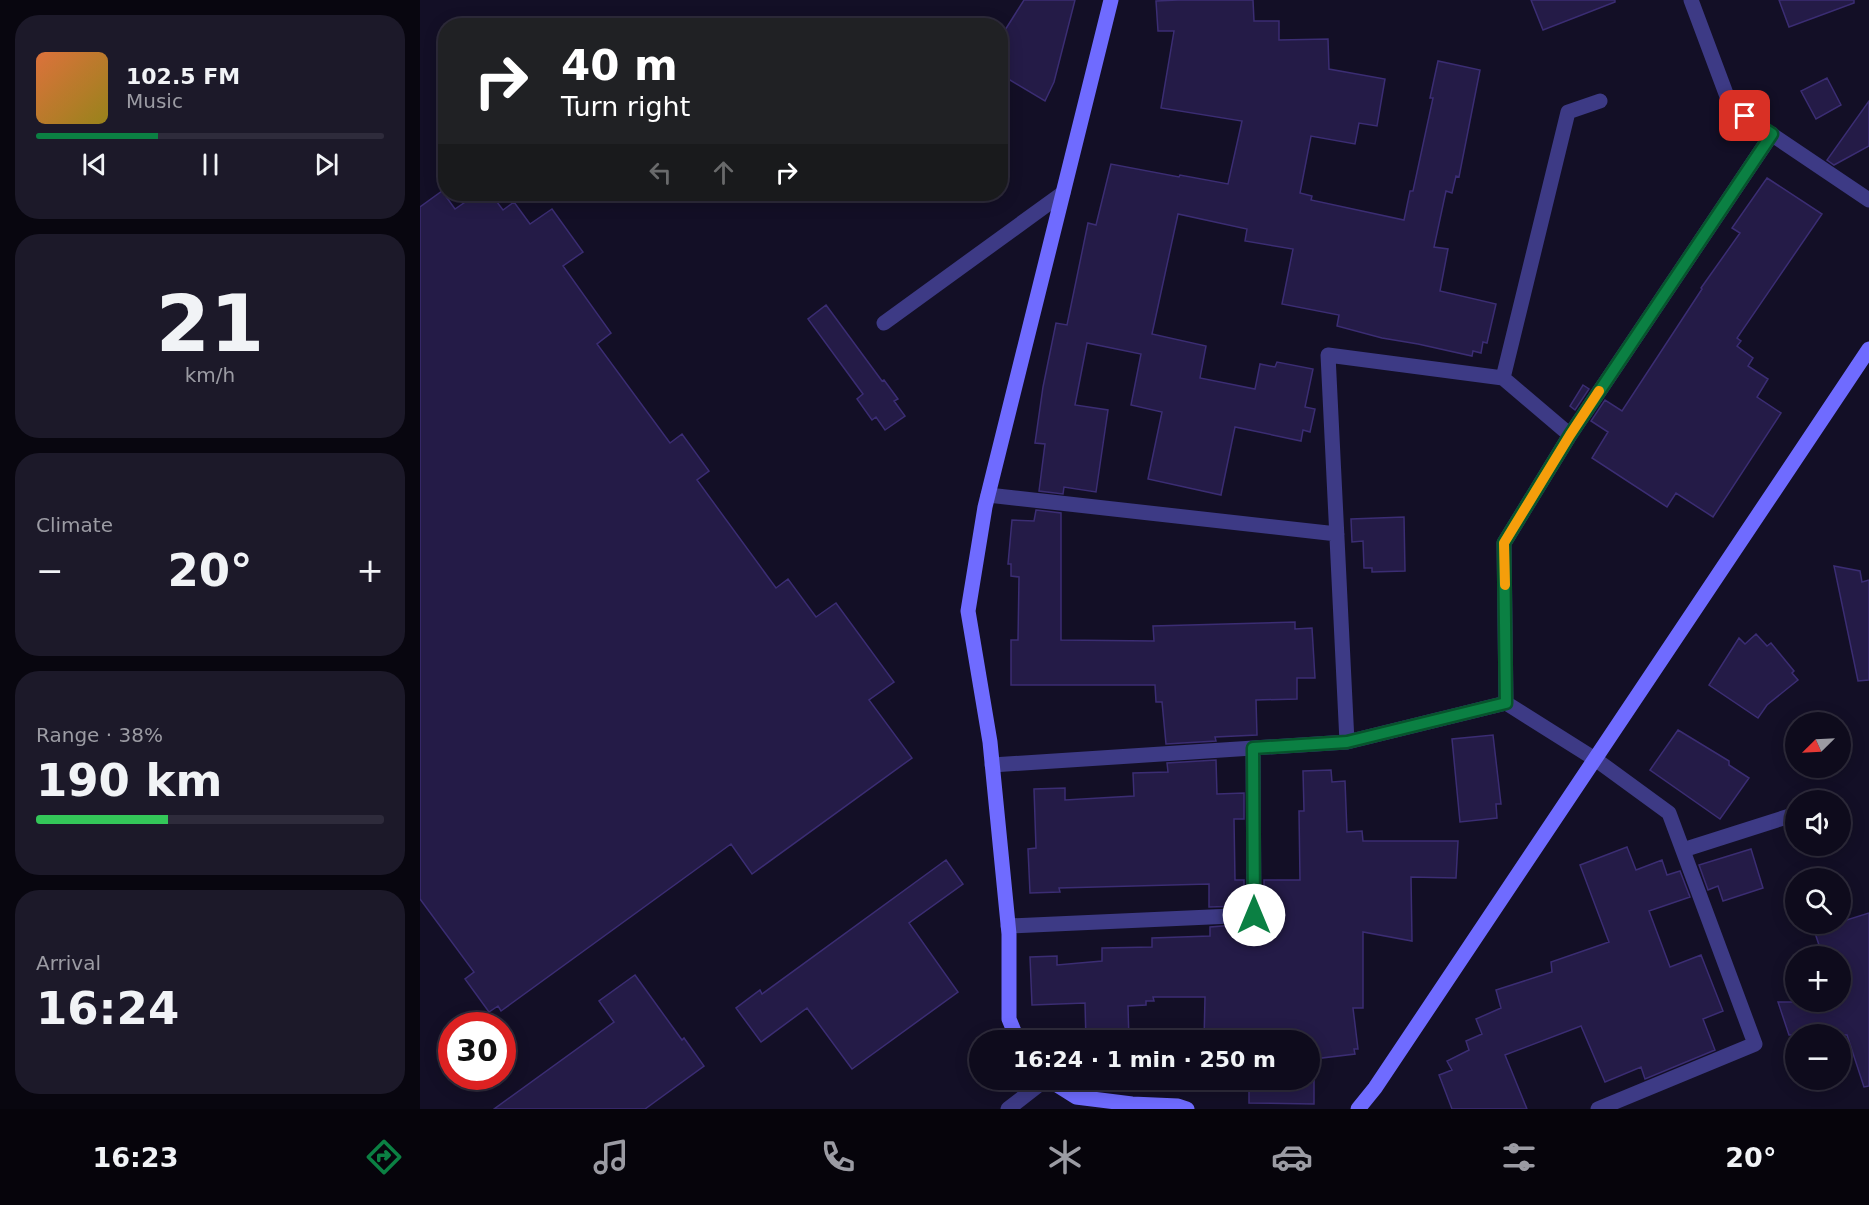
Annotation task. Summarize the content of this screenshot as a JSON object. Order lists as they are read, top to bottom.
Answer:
{
  "north": "bottom left",
  "page": {
    "turn": ["40 m", "Turn right"],
    "song": ["102.5 FM", "Music"],
    "tile": [
      ["21", "km/h"],
      "Climate",
      ["Range · 38%", "190 km"],
      ["Arrival", "16:24"]
    ],
    "heat": ["−", "20°", "+"],
    "map_buttons": ["+", "−"],
    "limit": "30",
    "trip": "16:24 · 1 min · 250 m",
    "tabs": ["16:23", "20°"]
  }
}
